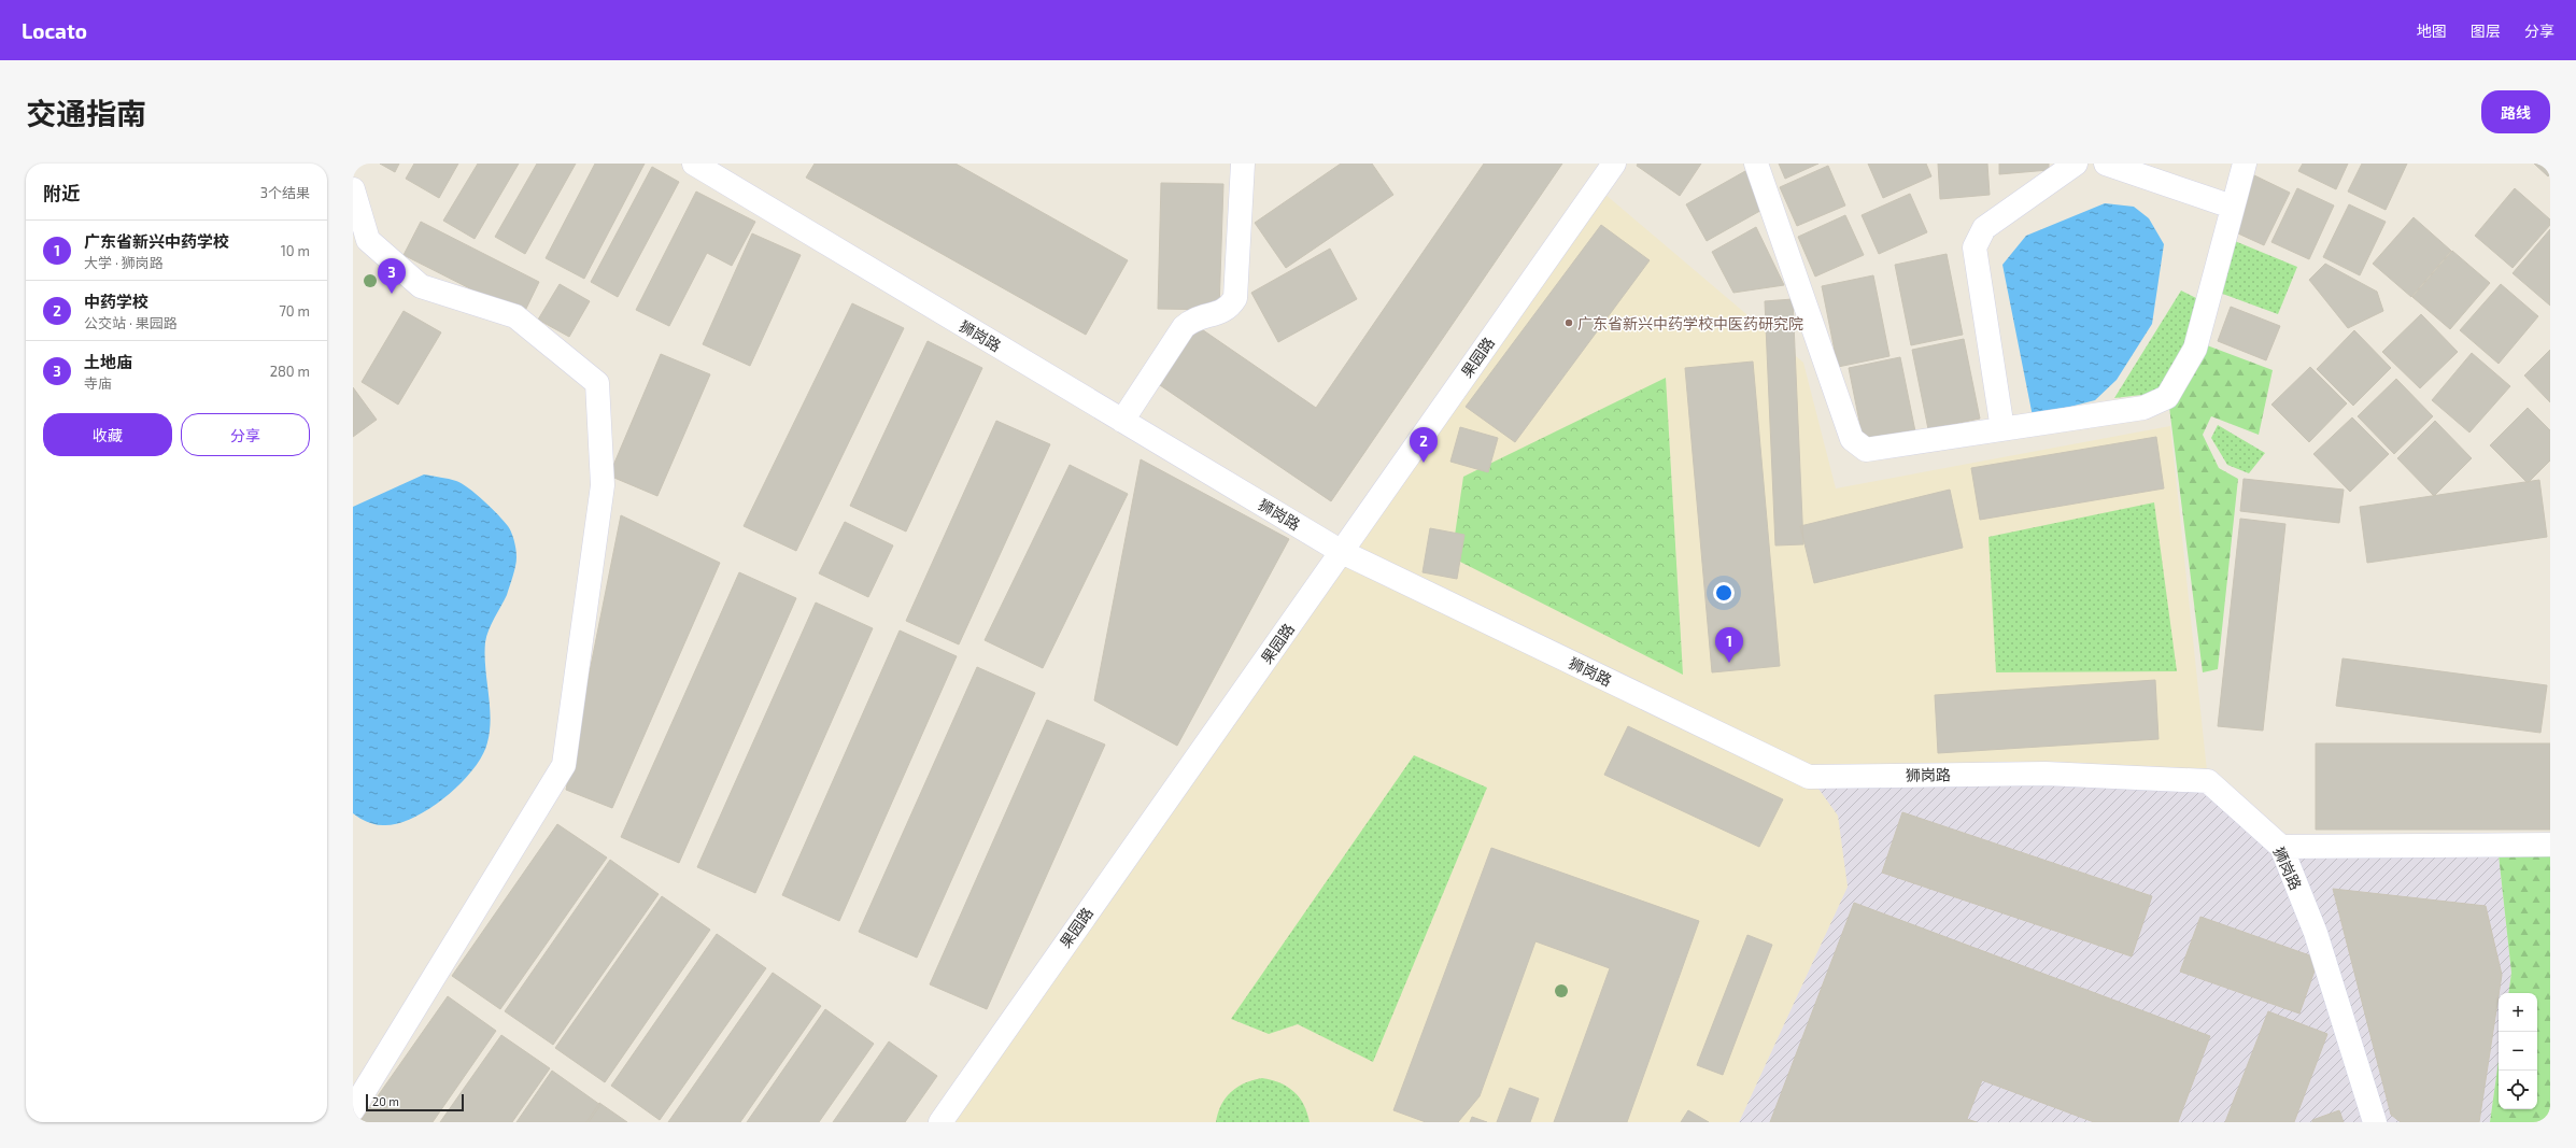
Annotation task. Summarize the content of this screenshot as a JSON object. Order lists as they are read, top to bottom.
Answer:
{
  "streets": {
    "street": ["狮岗路", "果园路"]
  },
  "crossings": [
    ["狮岗路", "果园路"]
  ],
  "places": ["广东省新兴中药学校中医药研究院"],
  "scale_bar": "20 m",
  "page": {
    "header": "Locato",
    "nav": ["地图", "图层", "分享"],
    "title": "交通指南",
    "buttons": [
      "路线",
      ["收藏", "分享"]
    ],
    "heading": ["附近", "3个结果"],
    "list": [
      {
        "mark": "1",
        "name": "广东省新兴中药学校",
        "note": "大学 · 狮岗路",
        "value": "10 m"
      },
      {
        "mark": "2",
        "name": "中药学校",
        "note": "公交站 · 果园路",
        "value": "70 m"
      },
      {
        "mark": "3",
        "name": "土地庙",
        "note": "寺庙",
        "value": "280 m"
      }
    ],
    "pins": ["3", "2", "1"],
    "map_buttons": ["+", "−"],
    "scale": "20 m"
  }
}
